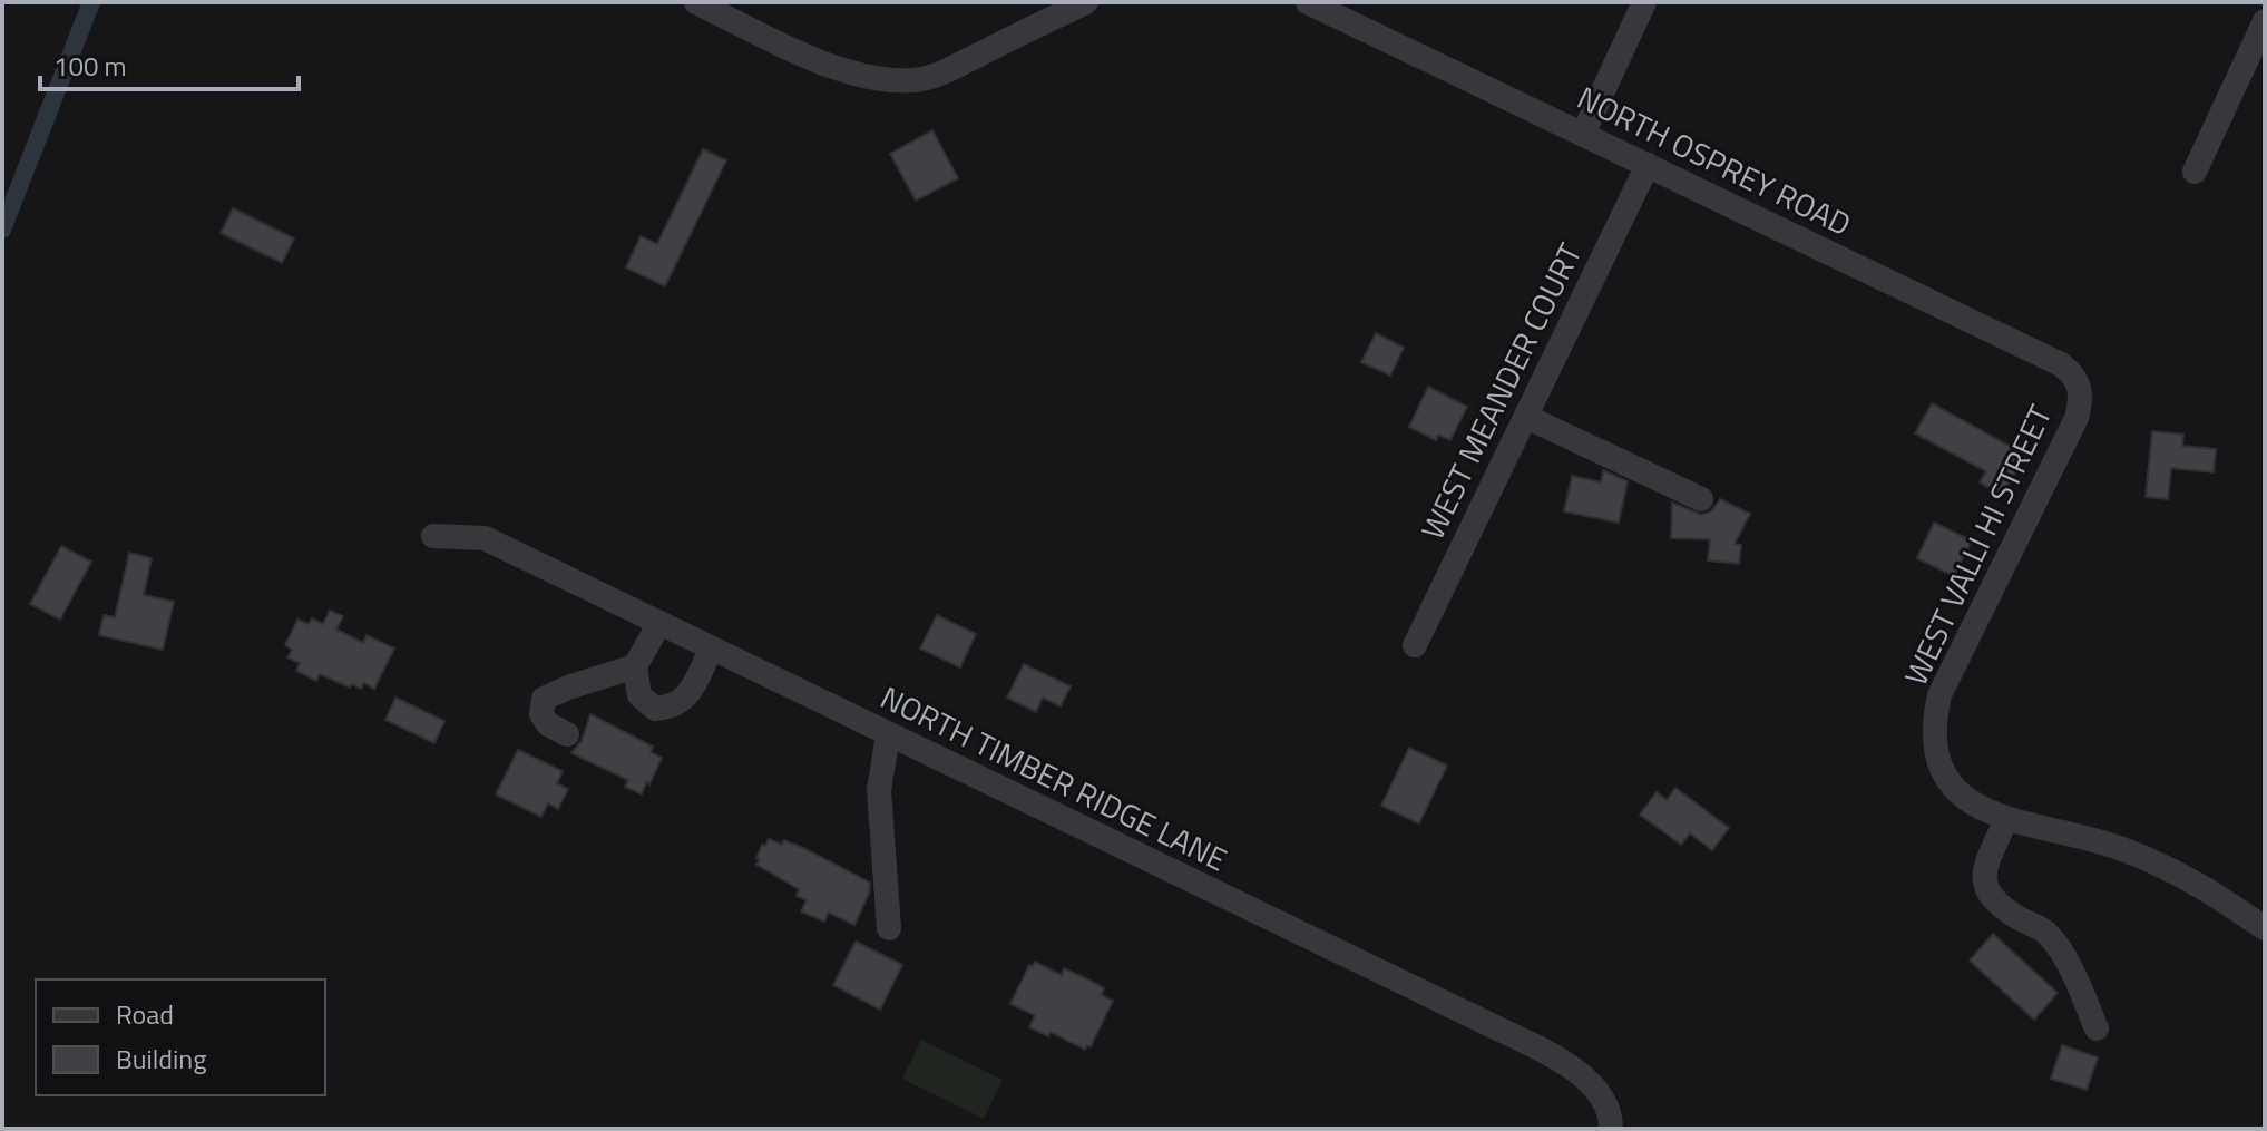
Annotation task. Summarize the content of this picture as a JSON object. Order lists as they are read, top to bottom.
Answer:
{
  "streets": {
    "street": [
      "NORTH OSPREY ROAD",
      "WEST MEANDER COURT",
      "WEST VALLI HI STREET",
      "NORTH TIMBER RIDGE LANE"
    ]
  },
  "crossings": [
    ["NORTH OSPREY ROAD", "WEST MEANDER COURT"],
    ["NORTH OSPREY ROAD", "WEST VALLI HI STREET"]
  ],
  "legend": ["Road", "Building"],
  "scale_bar": "100 m"
}
